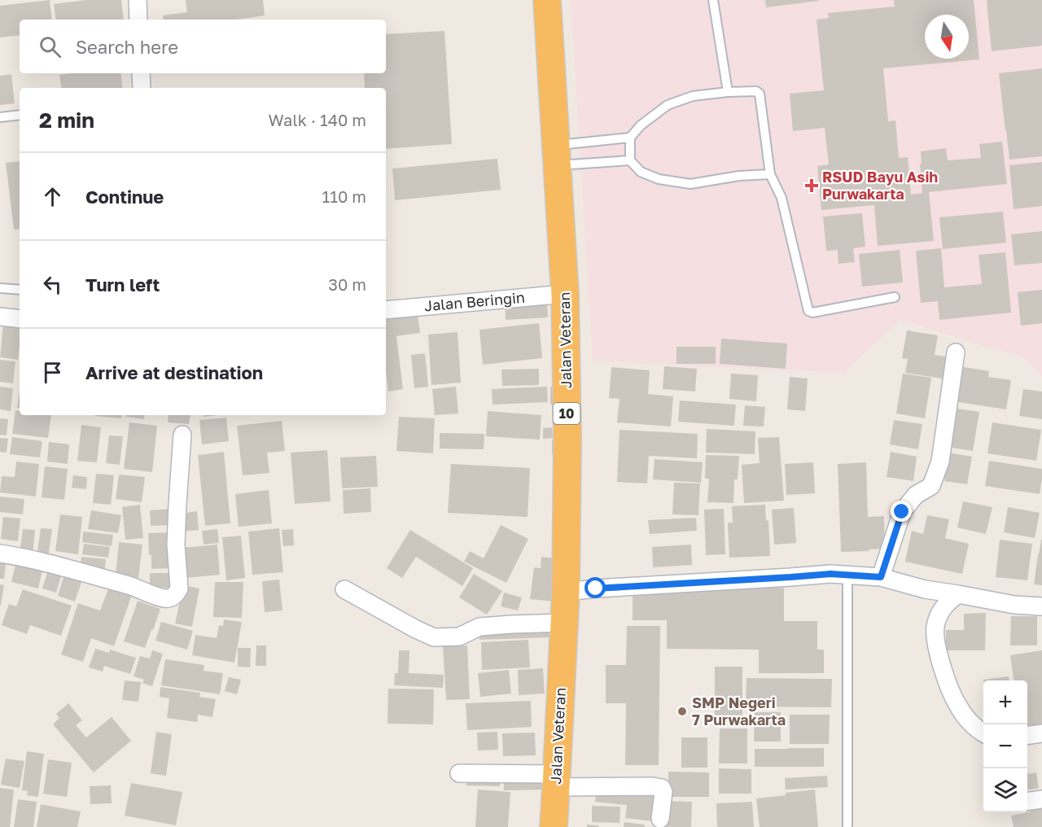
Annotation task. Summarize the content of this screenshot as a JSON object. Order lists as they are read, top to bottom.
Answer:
{
  "streets": {
    "highway": ["Jalan Veteran", "10"],
    "street": ["Jalan Beringin"]
  },
  "crossings": [
    ["Jalan Beringin", "Jalan Veteran"]
  ],
  "places": {
    "health": ["RSUD Bayu Asih Purwakarta"],
    "other": ["SMP Negeri 7 Purwakarta"]
  },
  "north": "bottom",
  "page": {
    "search": "Search here",
    "heading": ["2 min", "Walk · 140 m"],
    "list": [
      ["Continue", "110 m"],
      ["Turn left", "30 m"],
      "Arrive at destination"
    ],
    "map_buttons": ["+", "−"]
  }
}
